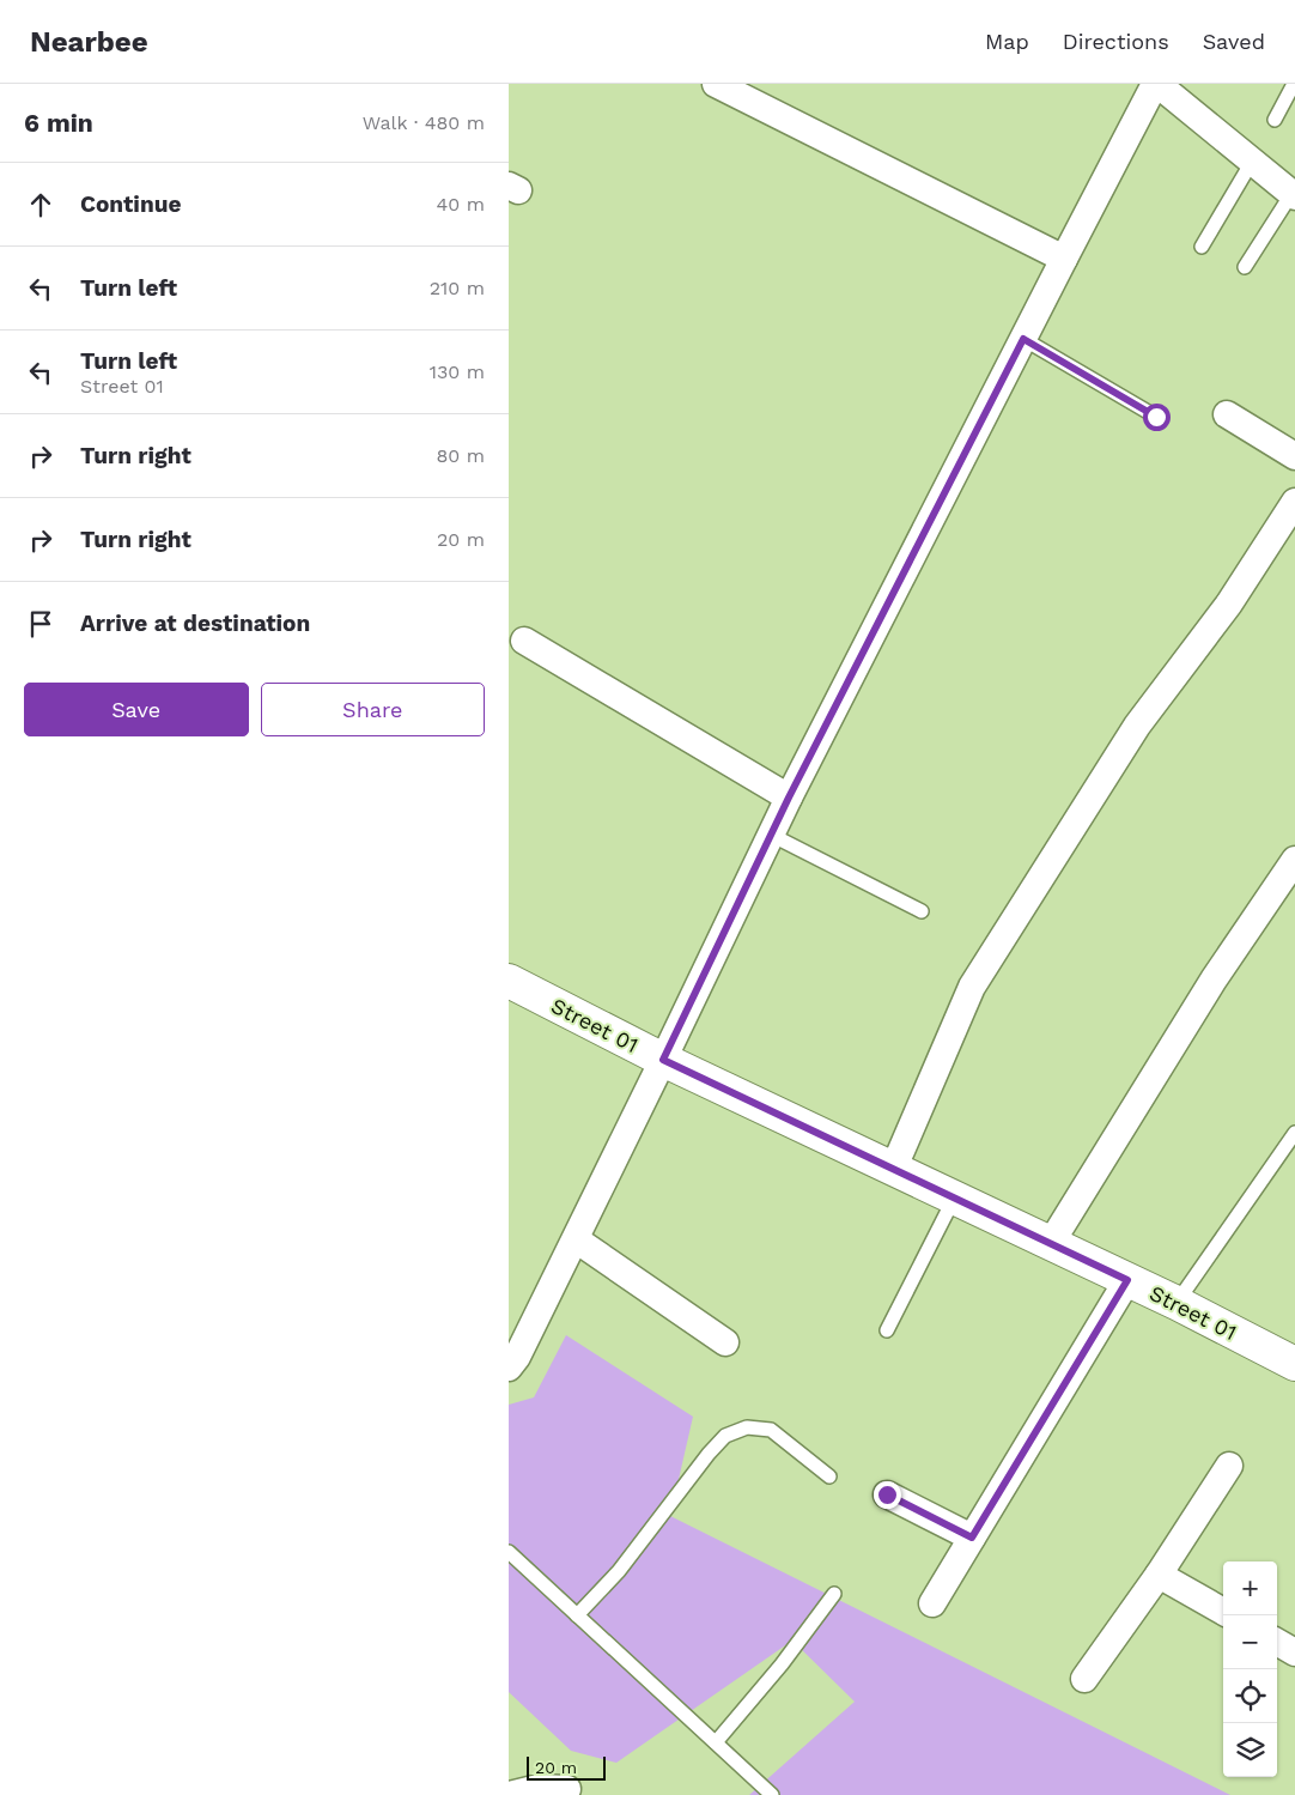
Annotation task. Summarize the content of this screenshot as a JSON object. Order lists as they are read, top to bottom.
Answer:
{
  "streets": {
    "street": ["Street 01"]
  },
  "scale_bar": "20 m",
  "page": {
    "header": "Nearbee",
    "nav": ["Map", "Directions", "Saved"],
    "heading": ["6 min", "Walk · 480 m"],
    "list": [
      ["Continue", "40 m"],
      ["Turn left", "210 m"],
      ["Turn left", "Street 01", "130 m"],
      ["Turn right", "80 m"],
      ["Turn right", "20 m"],
      "Arrive at destination"
    ],
    "buttons": ["Save", "Share"],
    "map_buttons": ["+", "−"],
    "scale": "20 m"
  }
}
